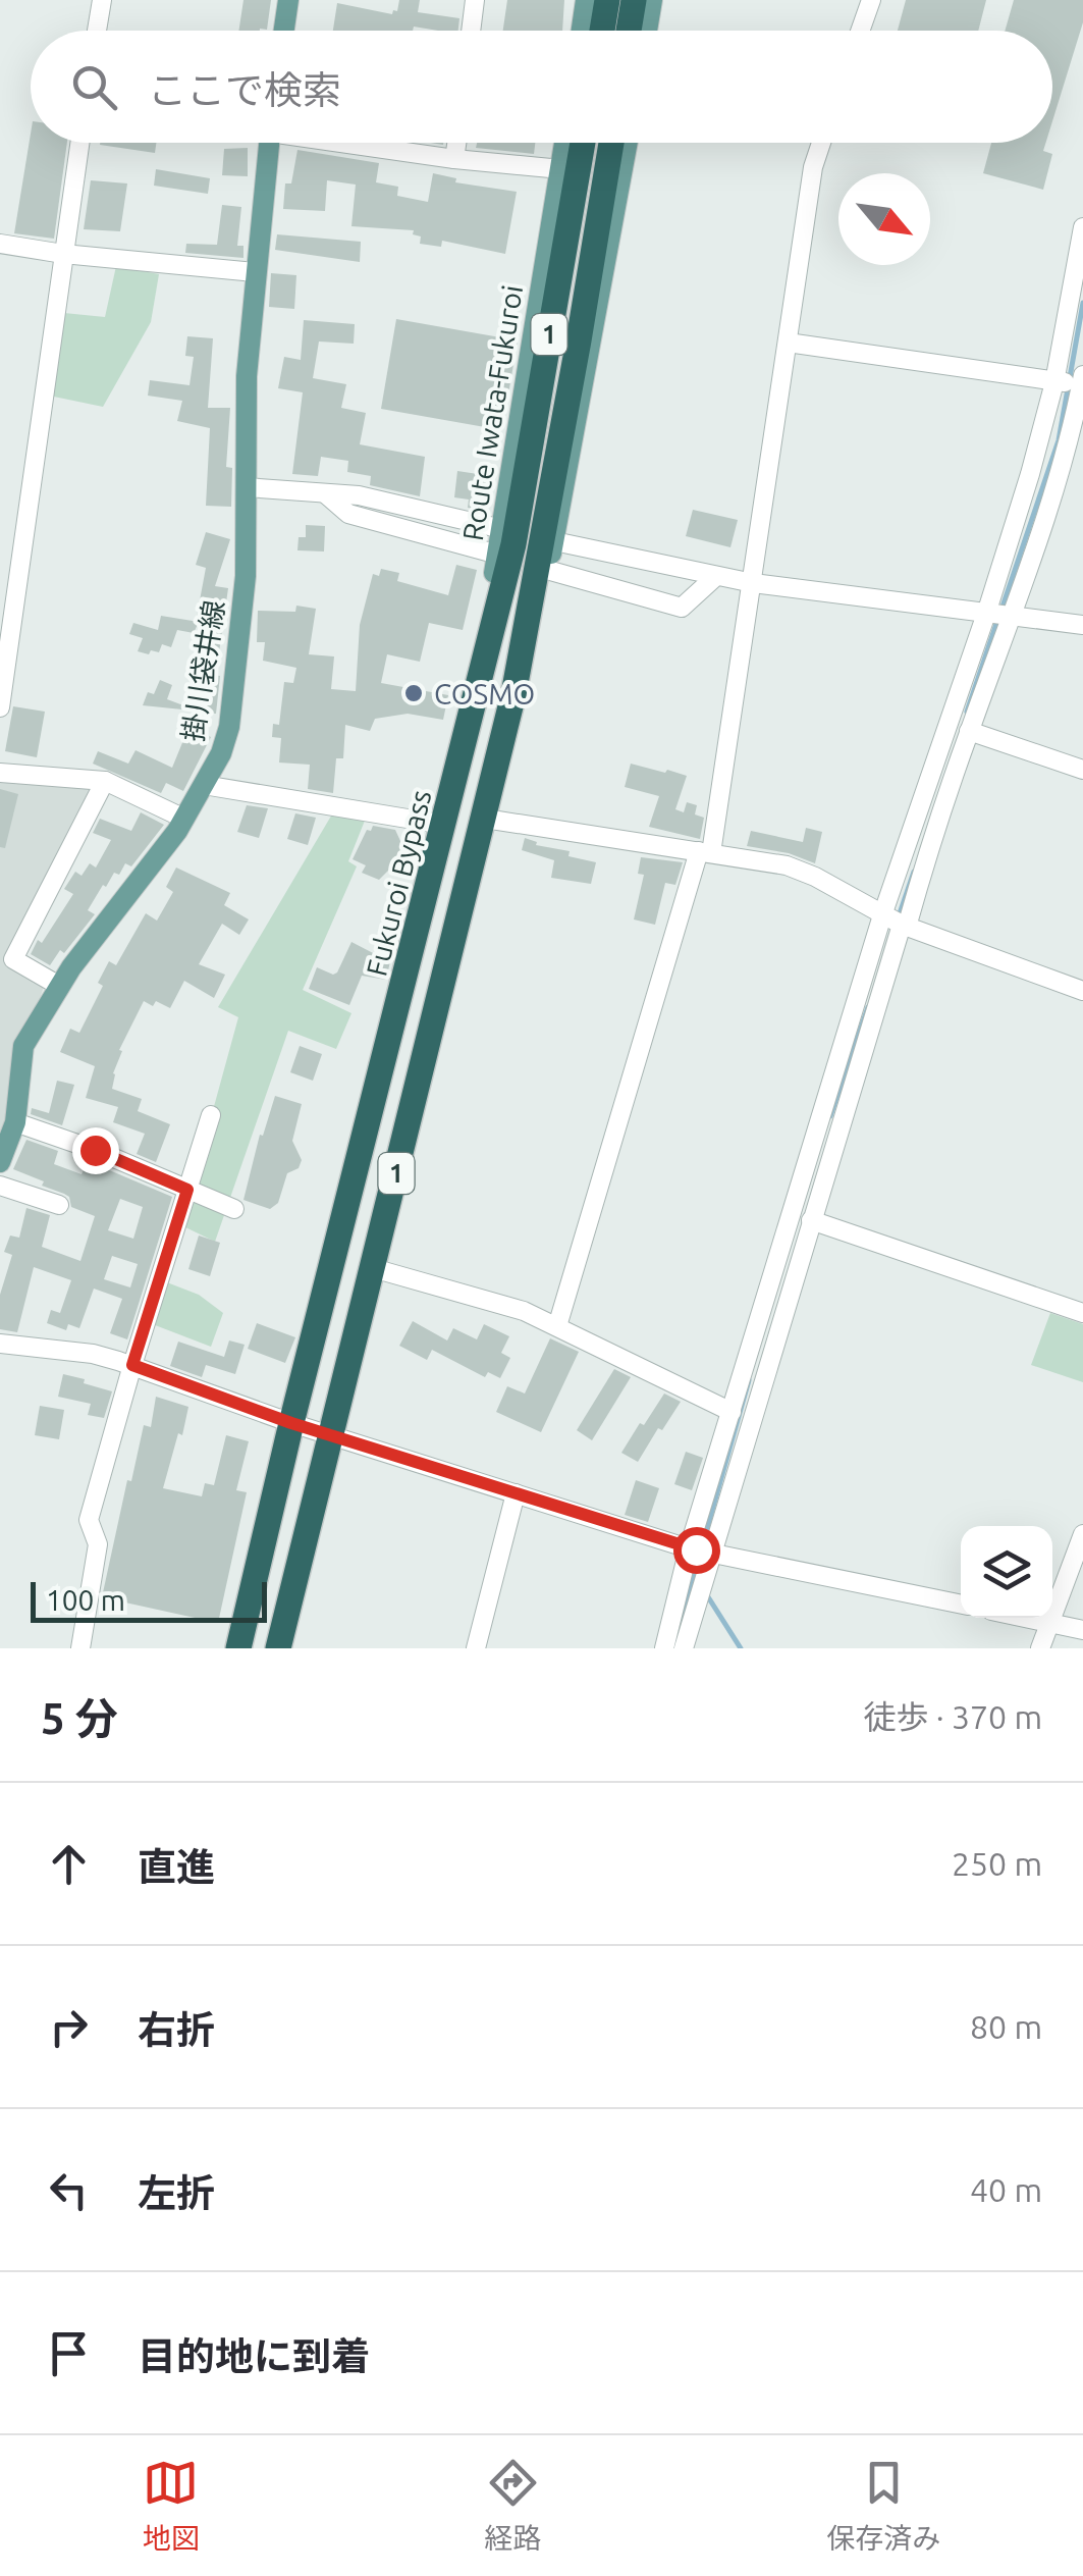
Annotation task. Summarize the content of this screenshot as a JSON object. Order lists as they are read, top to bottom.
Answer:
{
  "streets": {
    "highway": ["1", "Fukuroi Bypass"],
    "main road": ["Route Iwata-Fukuroi", "掛川袋井線"]
  },
  "crossings": [
    ["Route Iwata-Fukuroi", "Fukuroi Bypass"]
  ],
  "places": ["COSMO"],
  "scale_bar": "100 m",
  "north": "bottom right",
  "page": {
    "search": "ここで検索",
    "scale": "100 m",
    "heading": ["5 分", "徒歩 · 370 m"],
    "list": [
      ["直進", "250 m"],
      ["右折", "80 m"],
      ["左折", "40 m"],
      "目的地に到着"
    ],
    "nav": ["地図", "経路", "保存済み"]
  }
}
